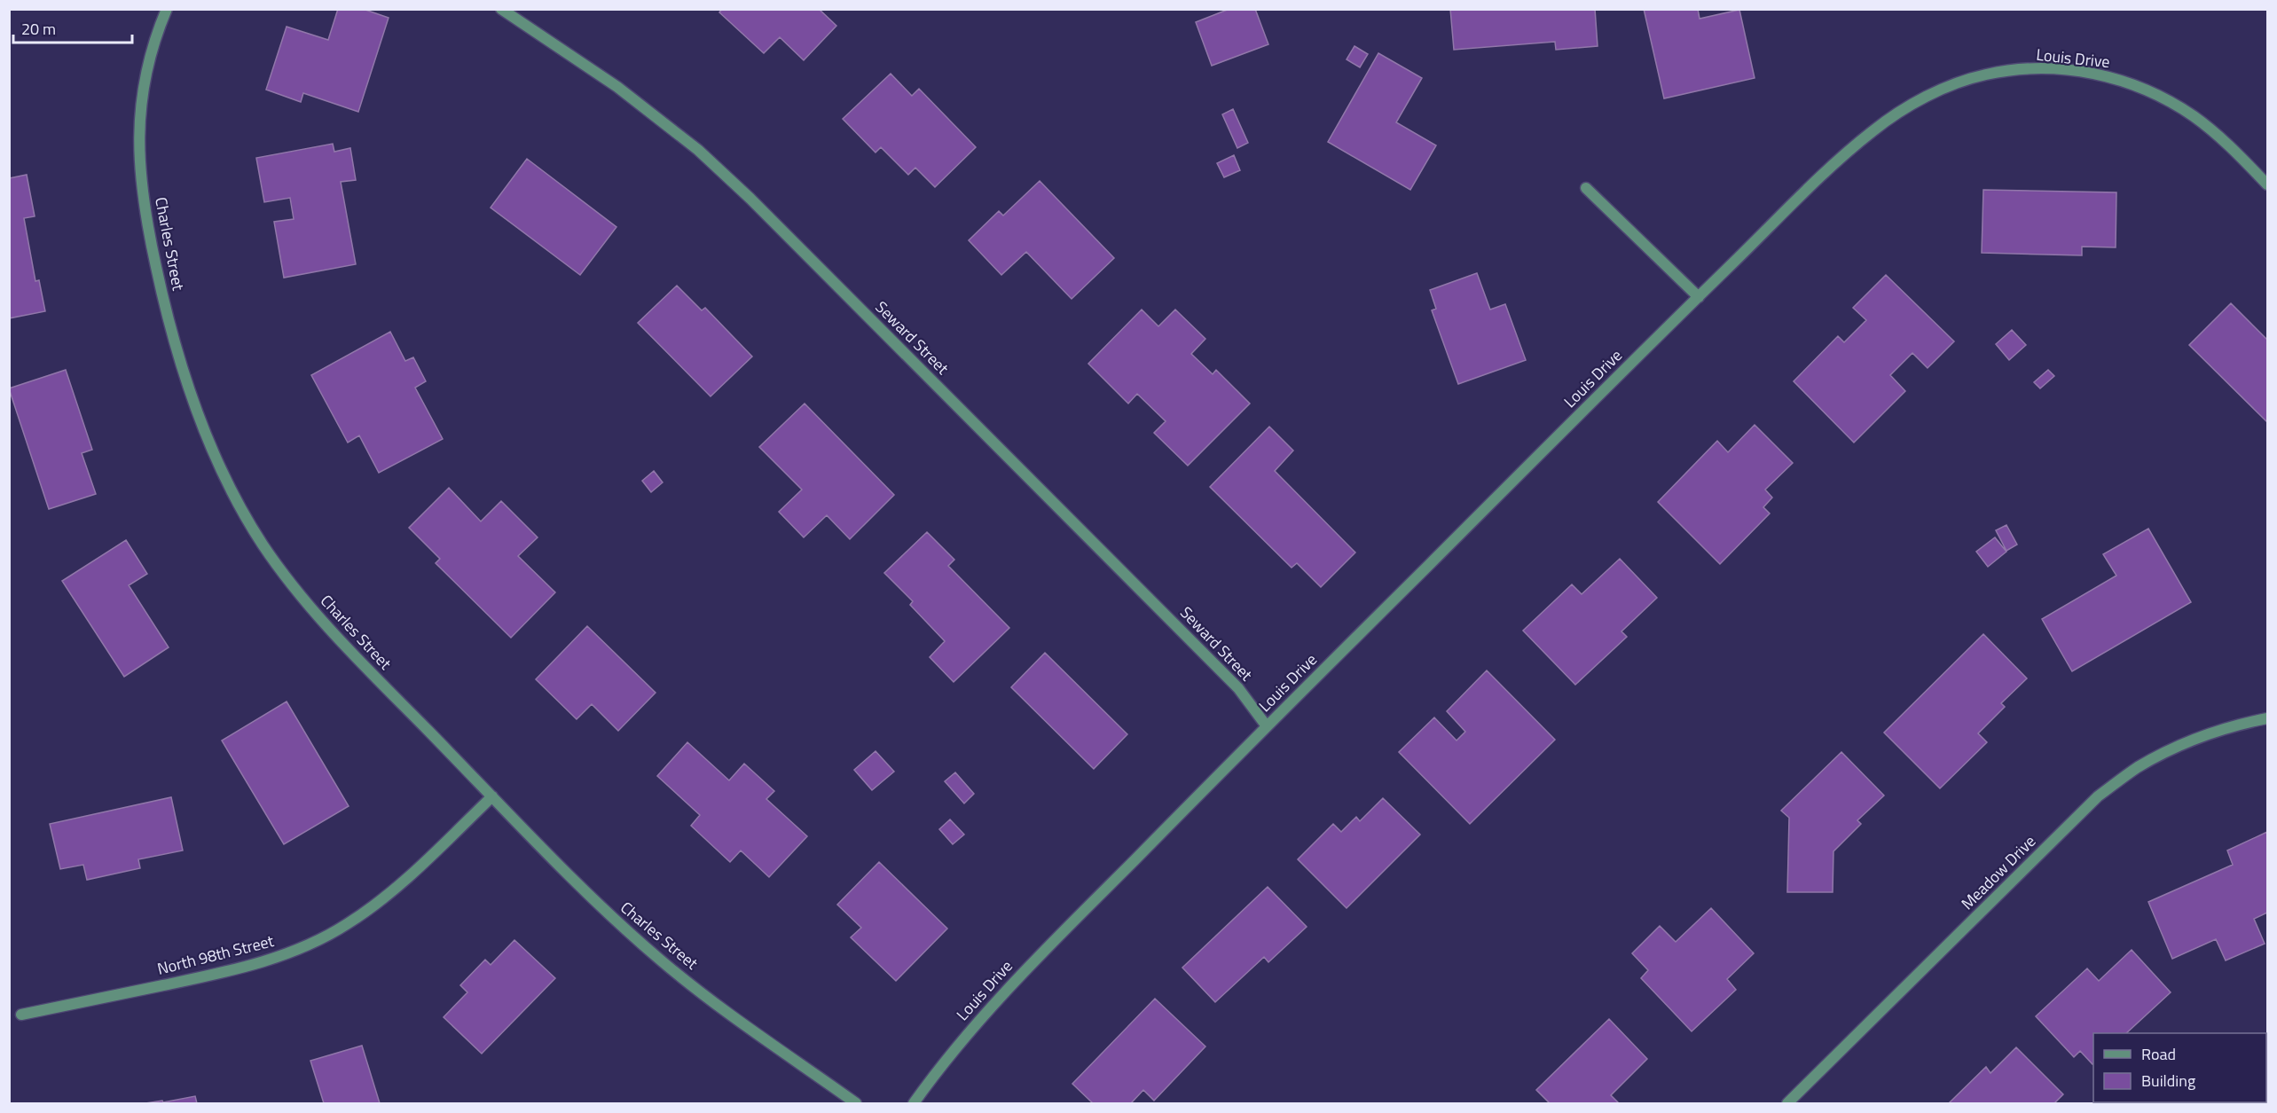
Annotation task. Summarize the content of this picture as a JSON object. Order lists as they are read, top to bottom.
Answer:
{
  "streets": {
    "street": [
      "Louis Drive",
      "Charles Street",
      "Seward Street",
      "Meadow Drive",
      "North 98th Street"
    ]
  },
  "crossings": [
    ["Louis Drive", "Seward Street"],
    ["Charles Street", "North 98th Street"]
  ],
  "legend": ["Road", "Building"],
  "scale_bar": "20 m"
}
